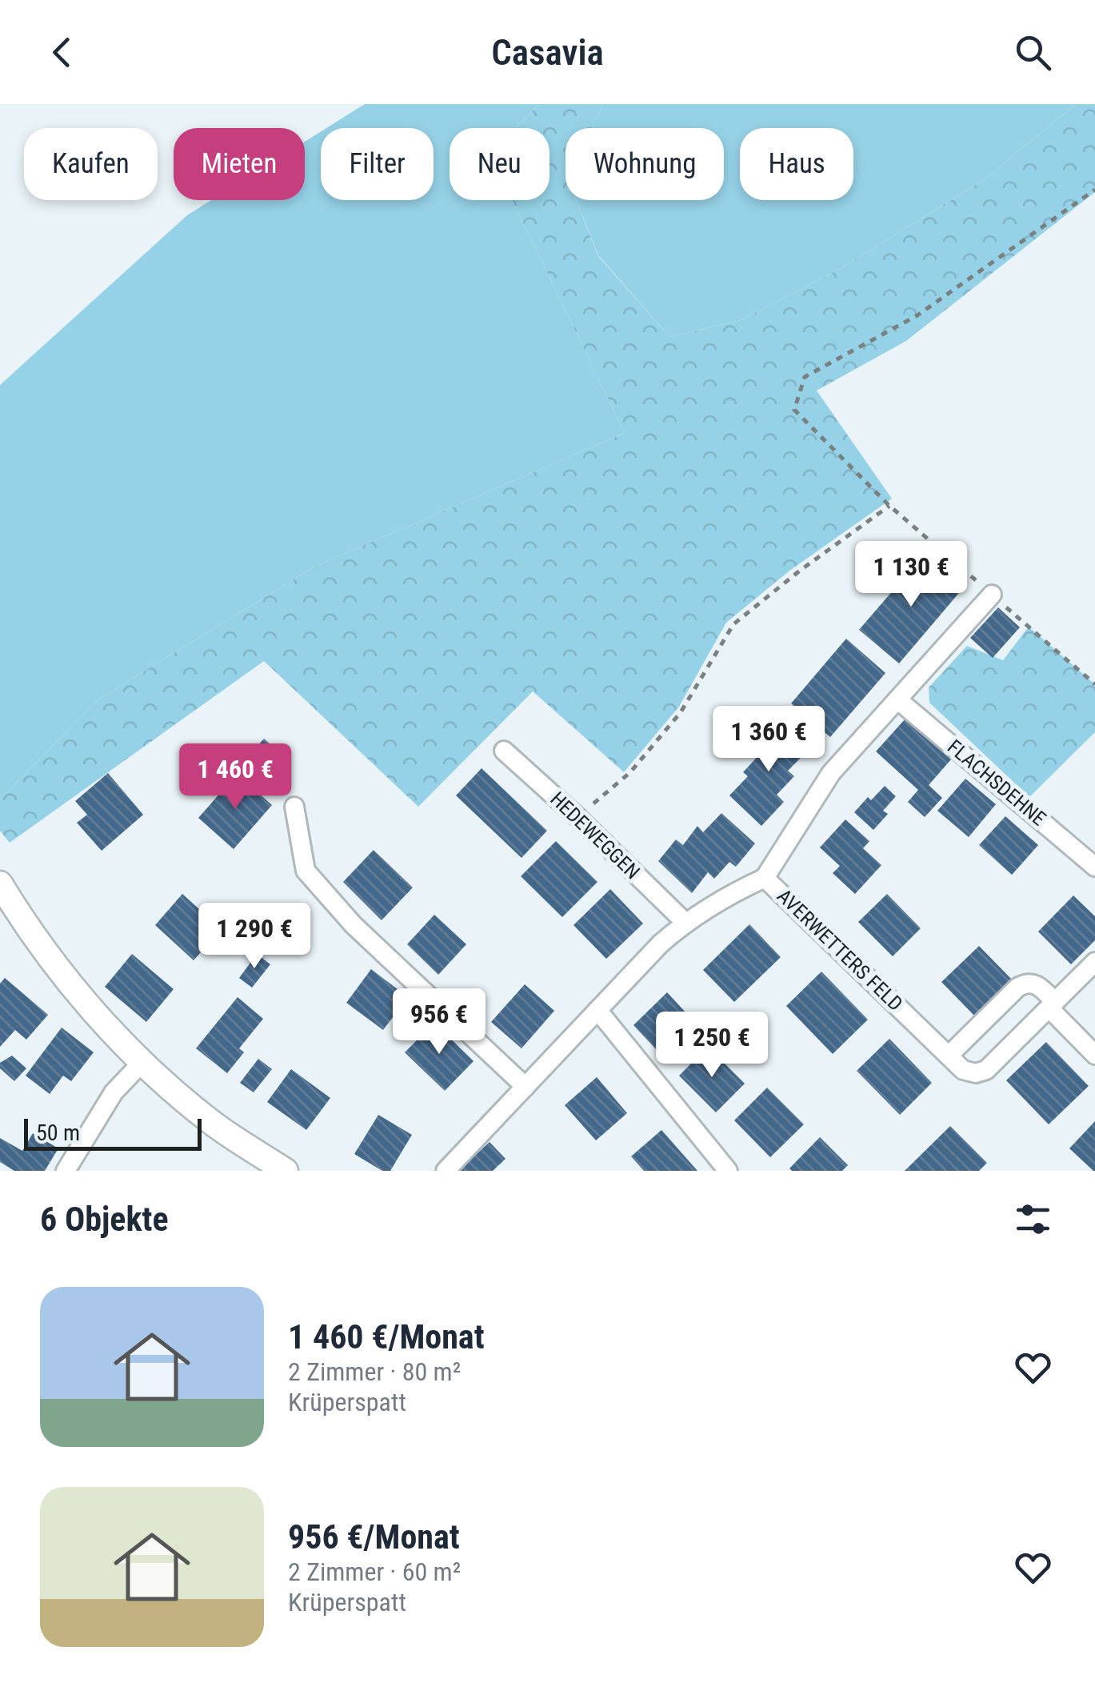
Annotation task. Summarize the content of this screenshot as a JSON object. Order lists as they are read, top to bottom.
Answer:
{
  "streets": {
    "street": ["FLACHSDEHNE", "HEDEWEGGEN", "AVERWETTERS FELD"]
  },
  "crossings": [
    ["HEDEWEGGEN", "AVERWETTERS FELD"]
  ],
  "scale_bar": "50 m",
  "page": {
    "header": "Casavia",
    "chip": [
      "Kaufen",
      "Mieten",
      "Filter",
      "Neu",
      "Wohnung",
      "Haus"
    ],
    "price": [
      "1 130 €",
      "1 360 €",
      "1 460 €",
      "1 290 €",
      "956 €",
      "1 250 €"
    ],
    "scale": "50 m",
    "heading": "6 Objekte",
    "list": [
      {
        "name": "1 460 €/Monat",
        "note": "2 Zimmer · 80 m² · Krüperspatt"
      },
      {
        "name": "956 €/Monat",
        "note": "2 Zimmer · 60 m² · Krüperspatt"
      }
    ]
  }
}
